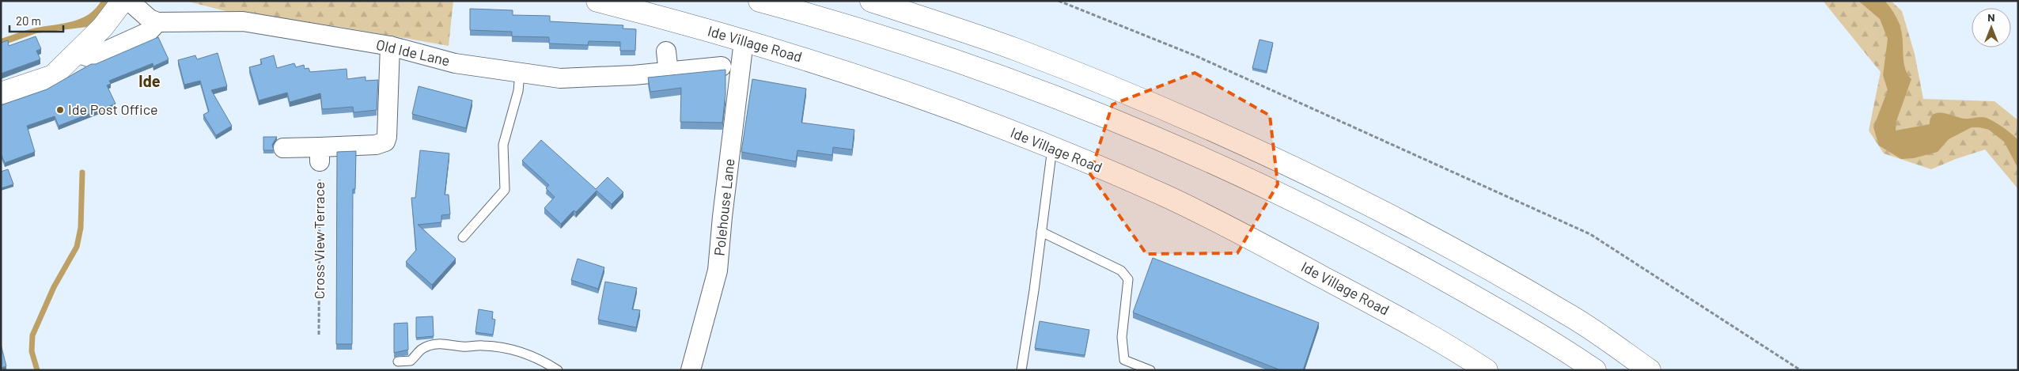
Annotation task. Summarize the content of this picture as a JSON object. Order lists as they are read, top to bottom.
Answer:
{
  "streets": {
    "main road": ["Ide Village Road"],
    "street": ["Old Ide Lane", "Polehouse Lane"],
    "path": ["Cross View Terrace"]
  },
  "crossings": [
    ["Ide Village Road", "Polehouse Lane"]
  ],
  "districts": ["Ide"],
  "places": ["Ide Post Office"],
  "scale_bar": "20 m",
  "north": "top"
}
